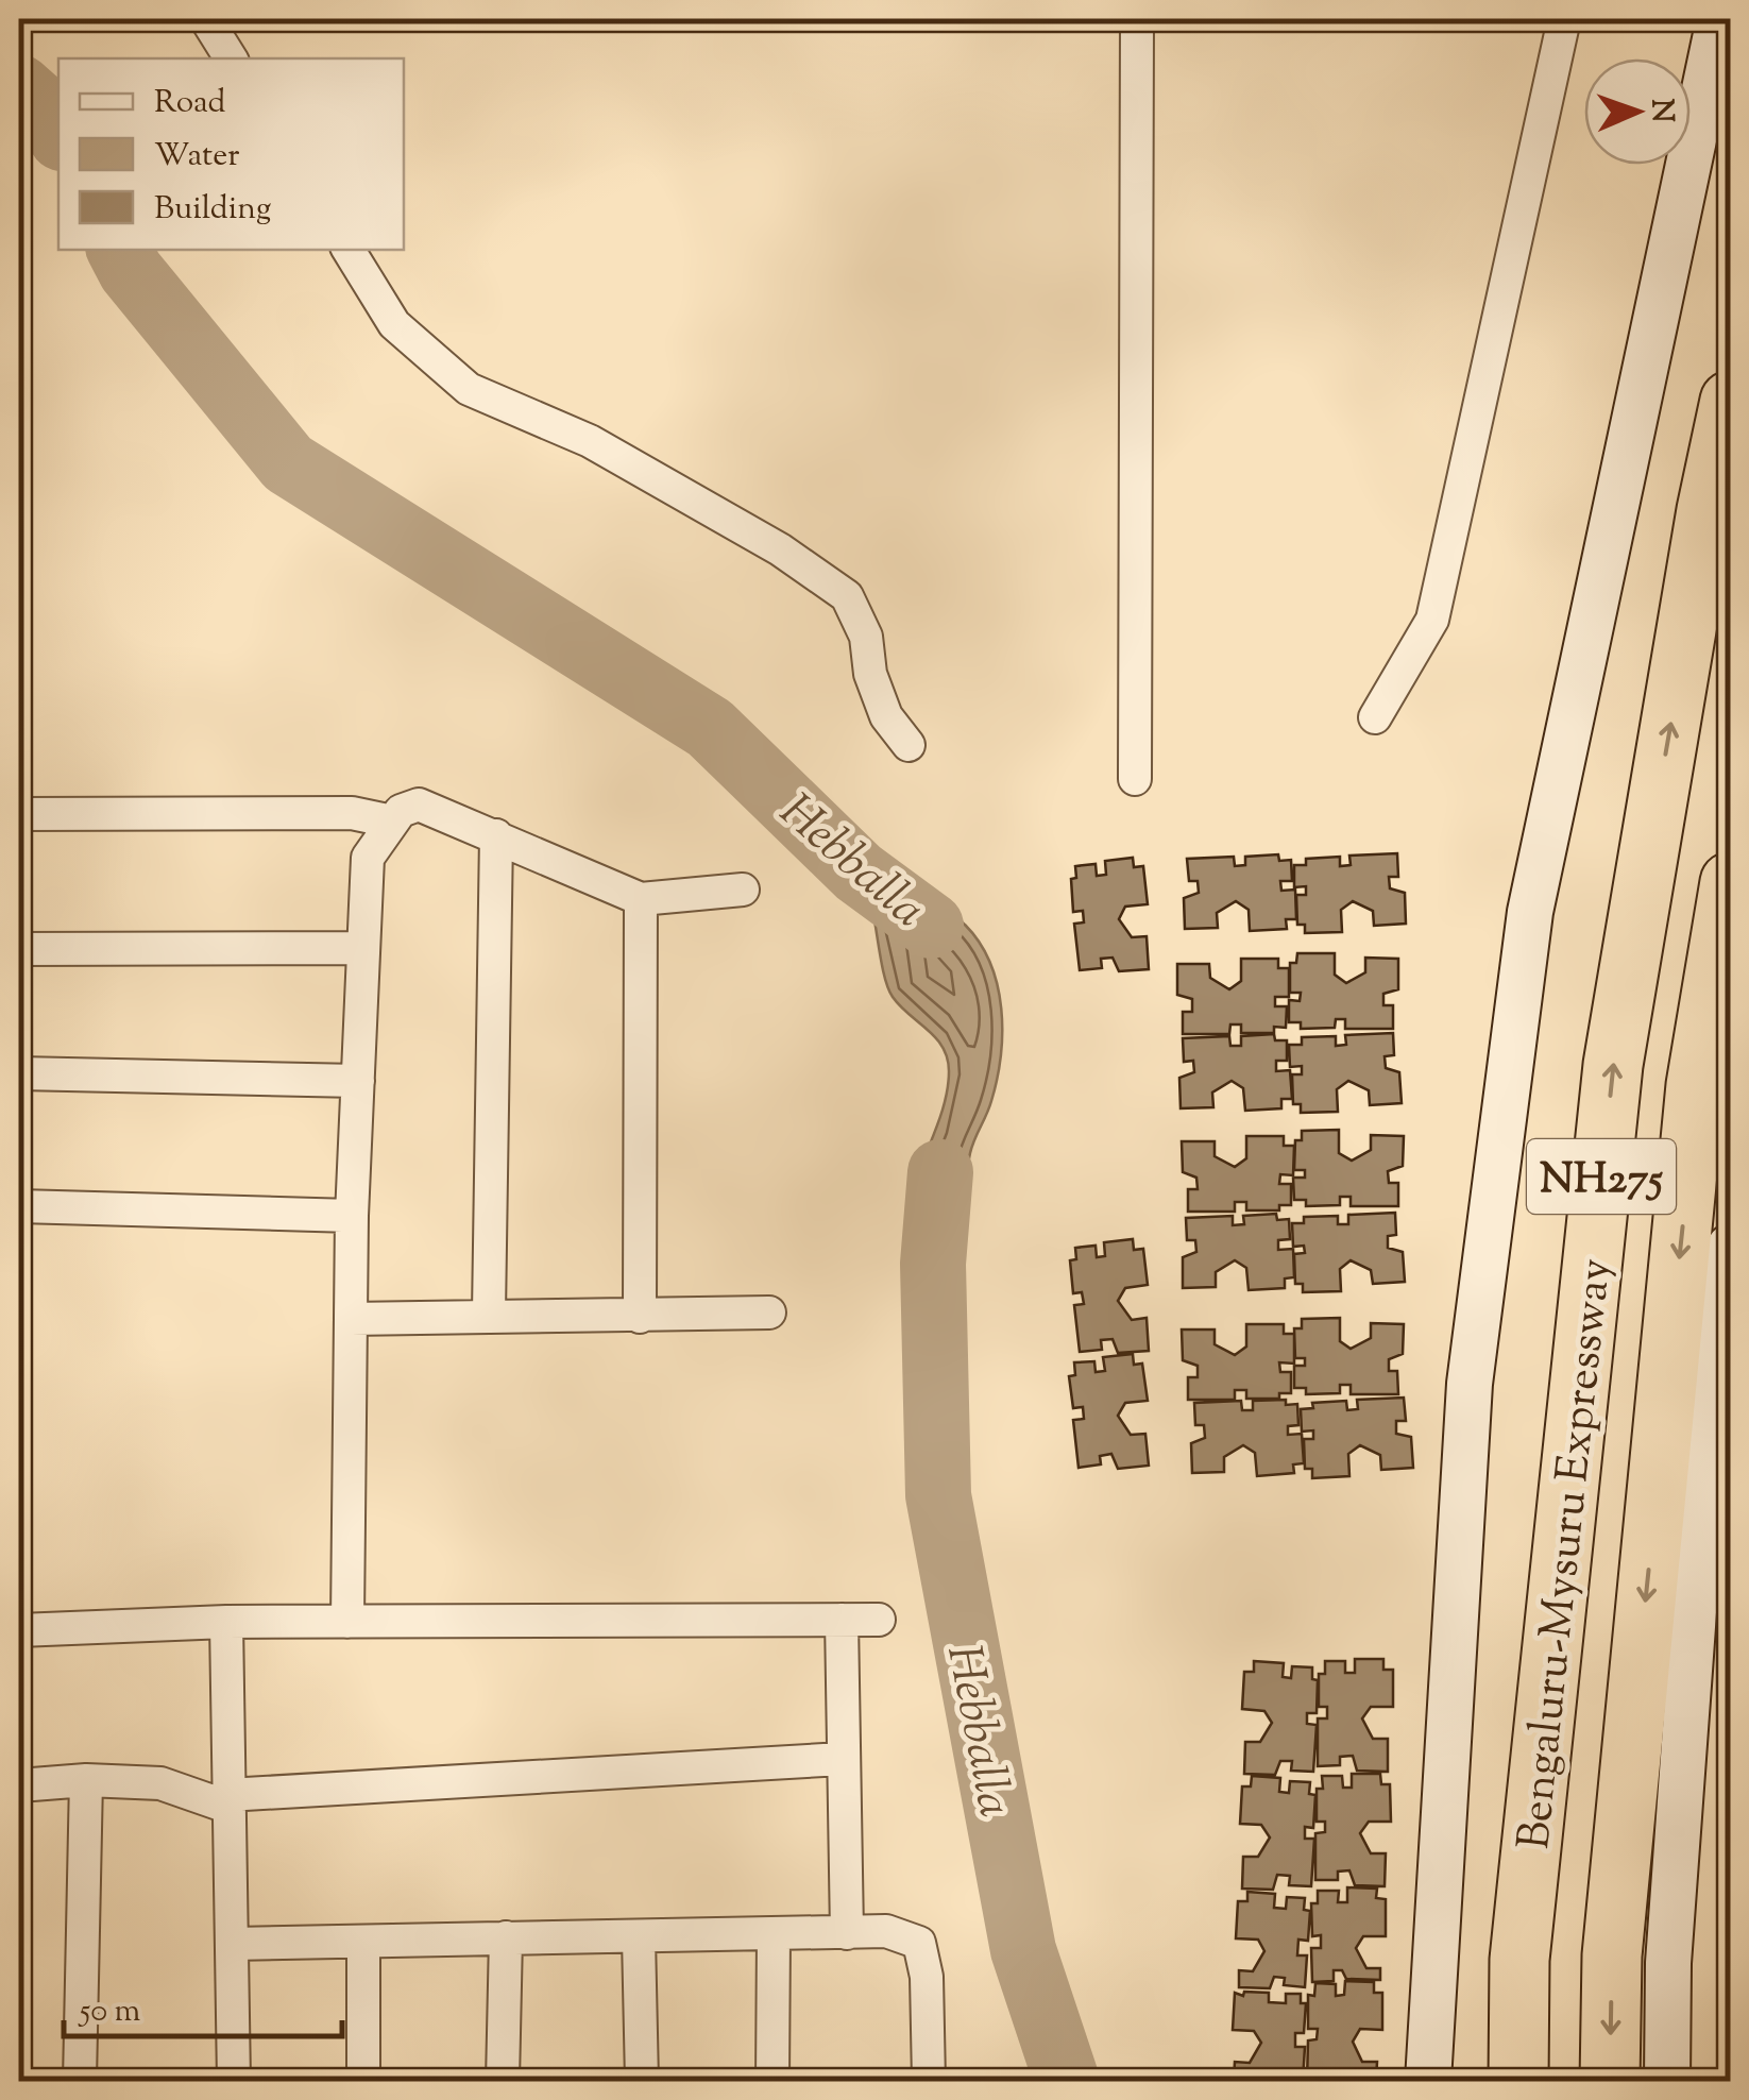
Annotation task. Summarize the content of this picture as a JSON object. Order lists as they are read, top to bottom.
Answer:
{
  "streets": {
    "highway": ["NH275", "Bengaluru-Mysuru Expressway"]
  },
  "water": ["Hebballa"],
  "legend": ["Road", "Water", "Building"],
  "scale_bar": "50 m",
  "north": "right"
}
